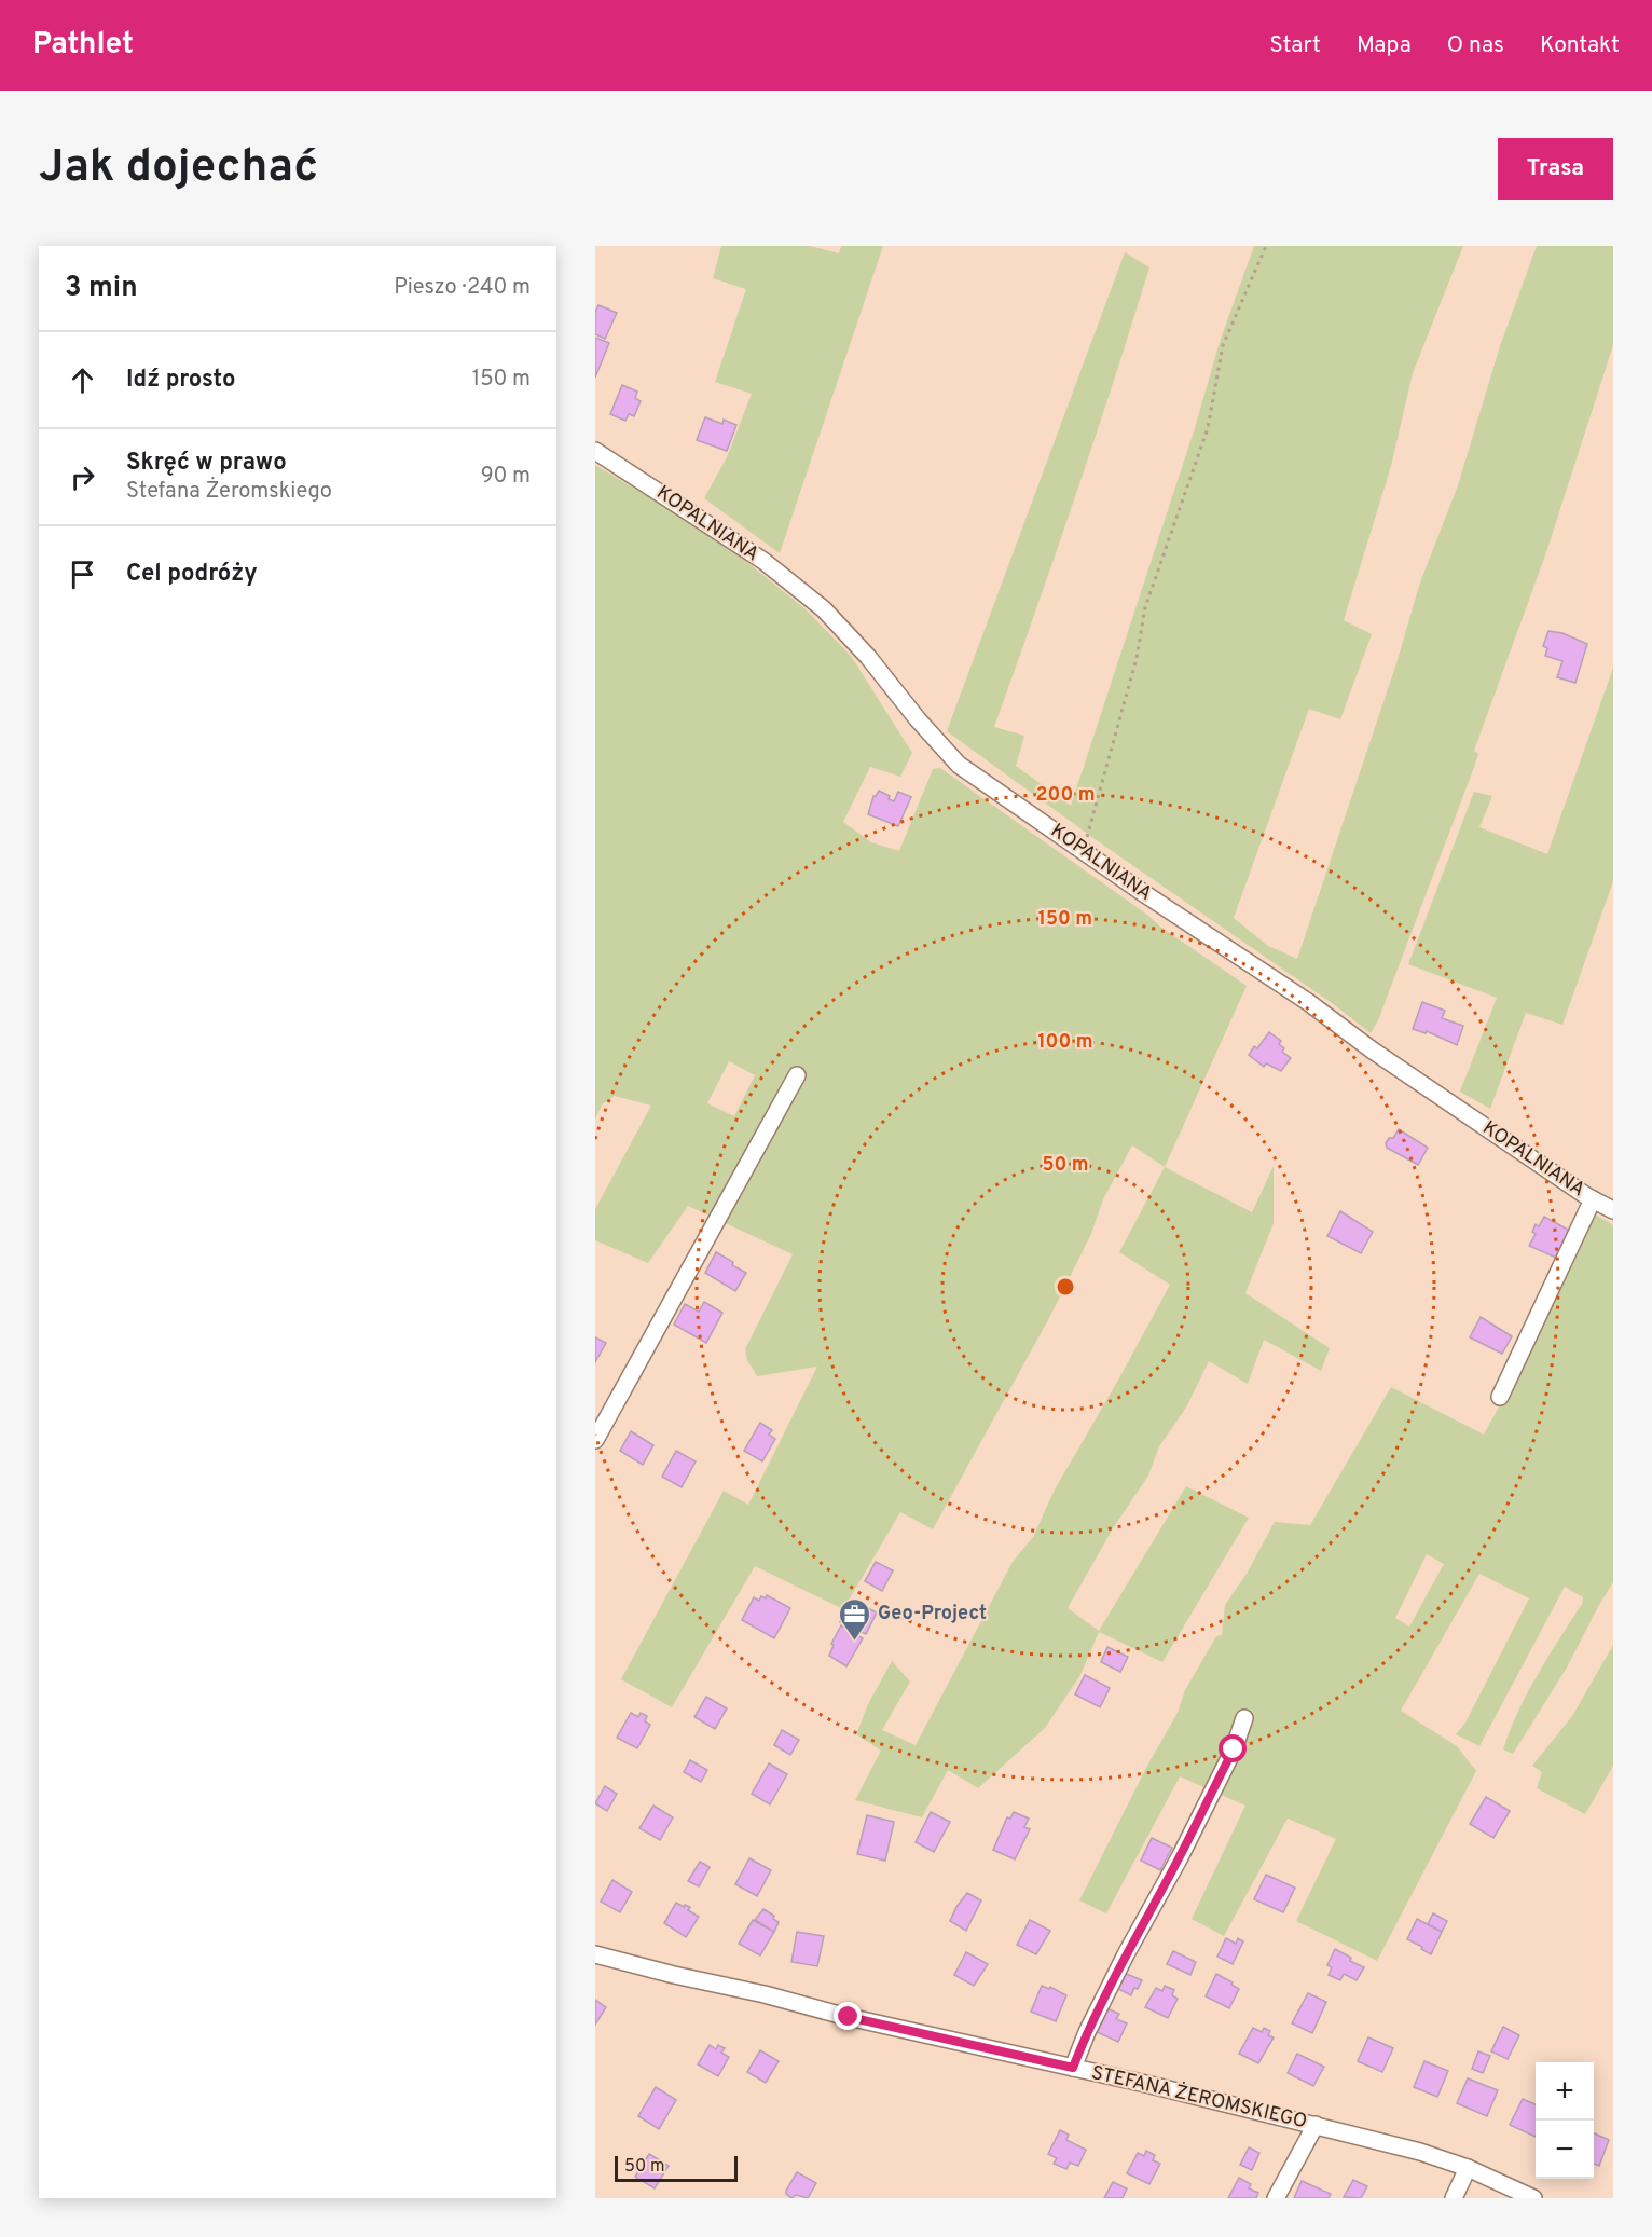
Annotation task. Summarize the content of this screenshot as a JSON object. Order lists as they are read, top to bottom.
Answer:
{
  "streets": {
    "street": ["KOPALNIANA", "STEFANA ŻEROMSKIEGO"]
  },
  "places": {
    "office": ["Geo-Project"]
  },
  "scale_bar": "50 m",
  "page": {
    "header": "Pathlet",
    "nav": [
      "Start",
      "Mapa",
      "O nas",
      "Kontakt"
    ],
    "buttons": "Trasa",
    "title": "Jak dojechać",
    "heading": ["3 min", "Pieszo · 240 m"],
    "list": [
      ["Idź prosto", "150 m"],
      ["Skręć w prawo", "Stefana Żeromskiego", "90 m"],
      "Cel podróży"
    ],
    "map_buttons": ["+", "−"],
    "scale": "50 m"
  },
  "rings": [
    "200 m",
    "150 m",
    "100 m",
    "50 m"
  ]
}
